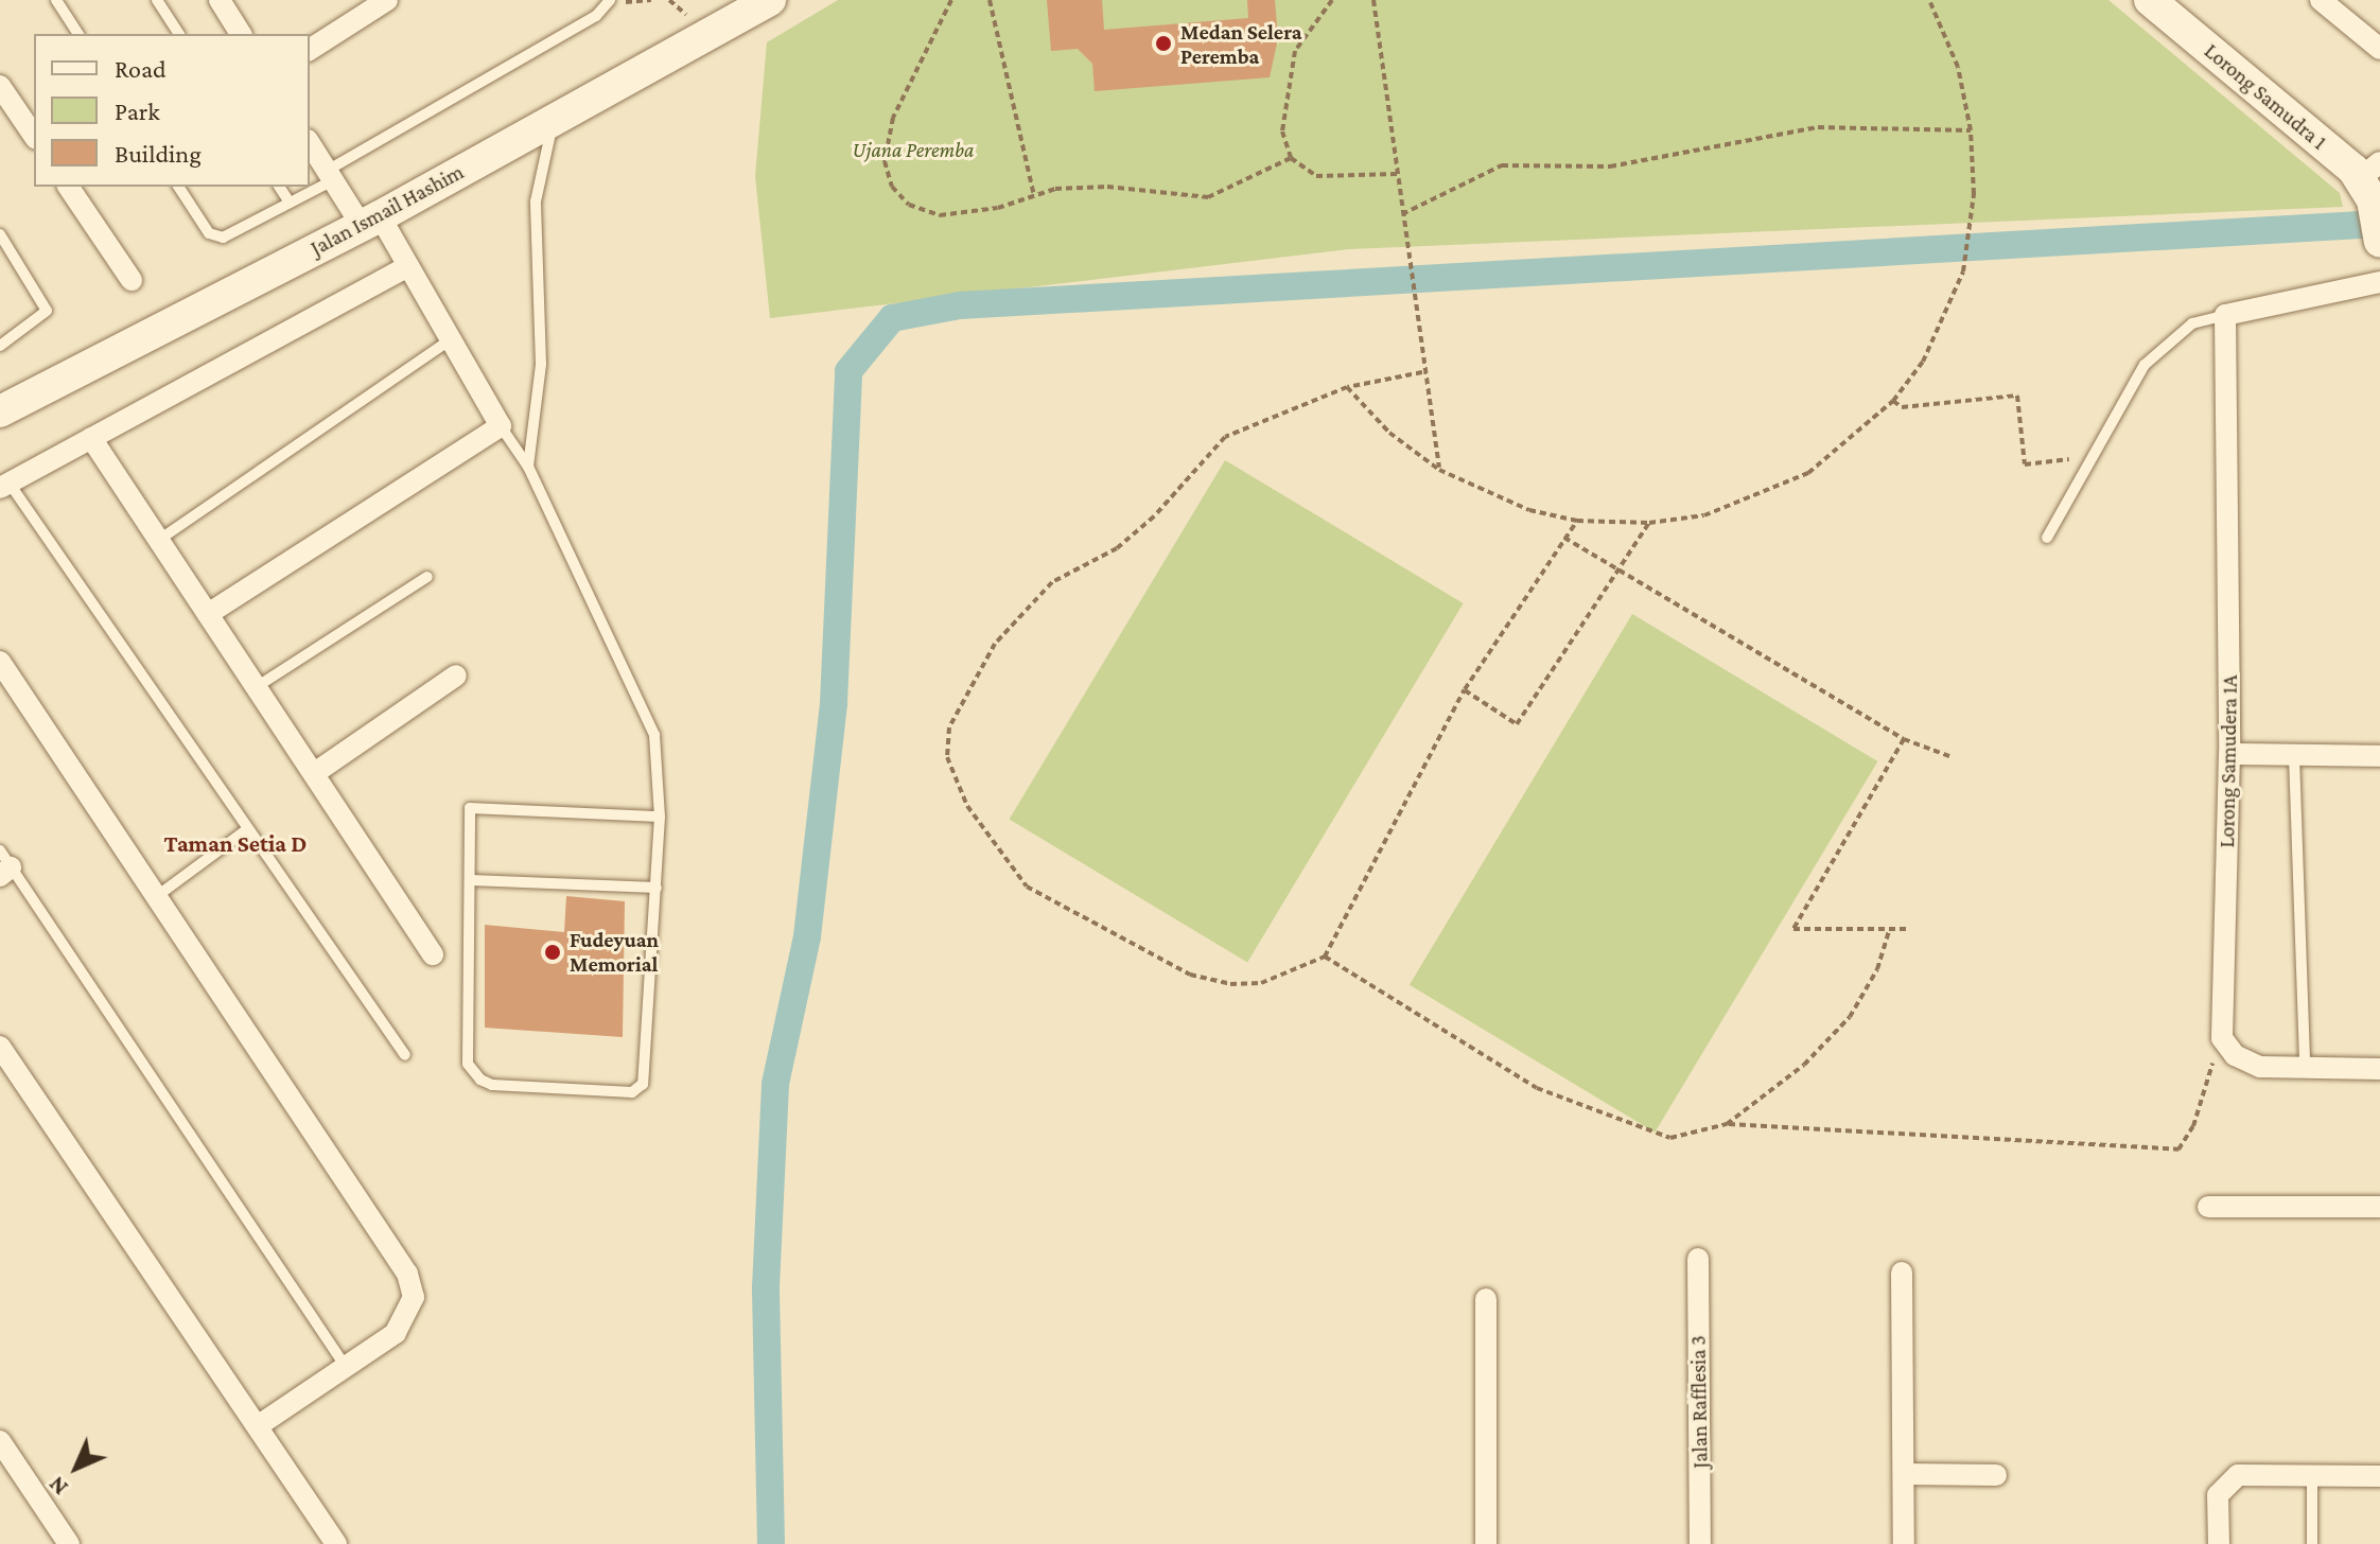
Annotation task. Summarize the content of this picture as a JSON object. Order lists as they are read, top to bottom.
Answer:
{
  "streets": {
    "street": [
      "Lorong Samudra 1",
      "Jalan Ismail Hashim",
      "Lorong Samudera 1A",
      "Jalan Rafflesia 3"
    ]
  },
  "districts": ["Taman Setia D"],
  "parks": ["Ujana Peremba"],
  "places": ["Medan Selera Peremba", "Fudeyuan Memorial"],
  "legend": ["Road", "Park", "Building"],
  "north": "bottom left"
}
